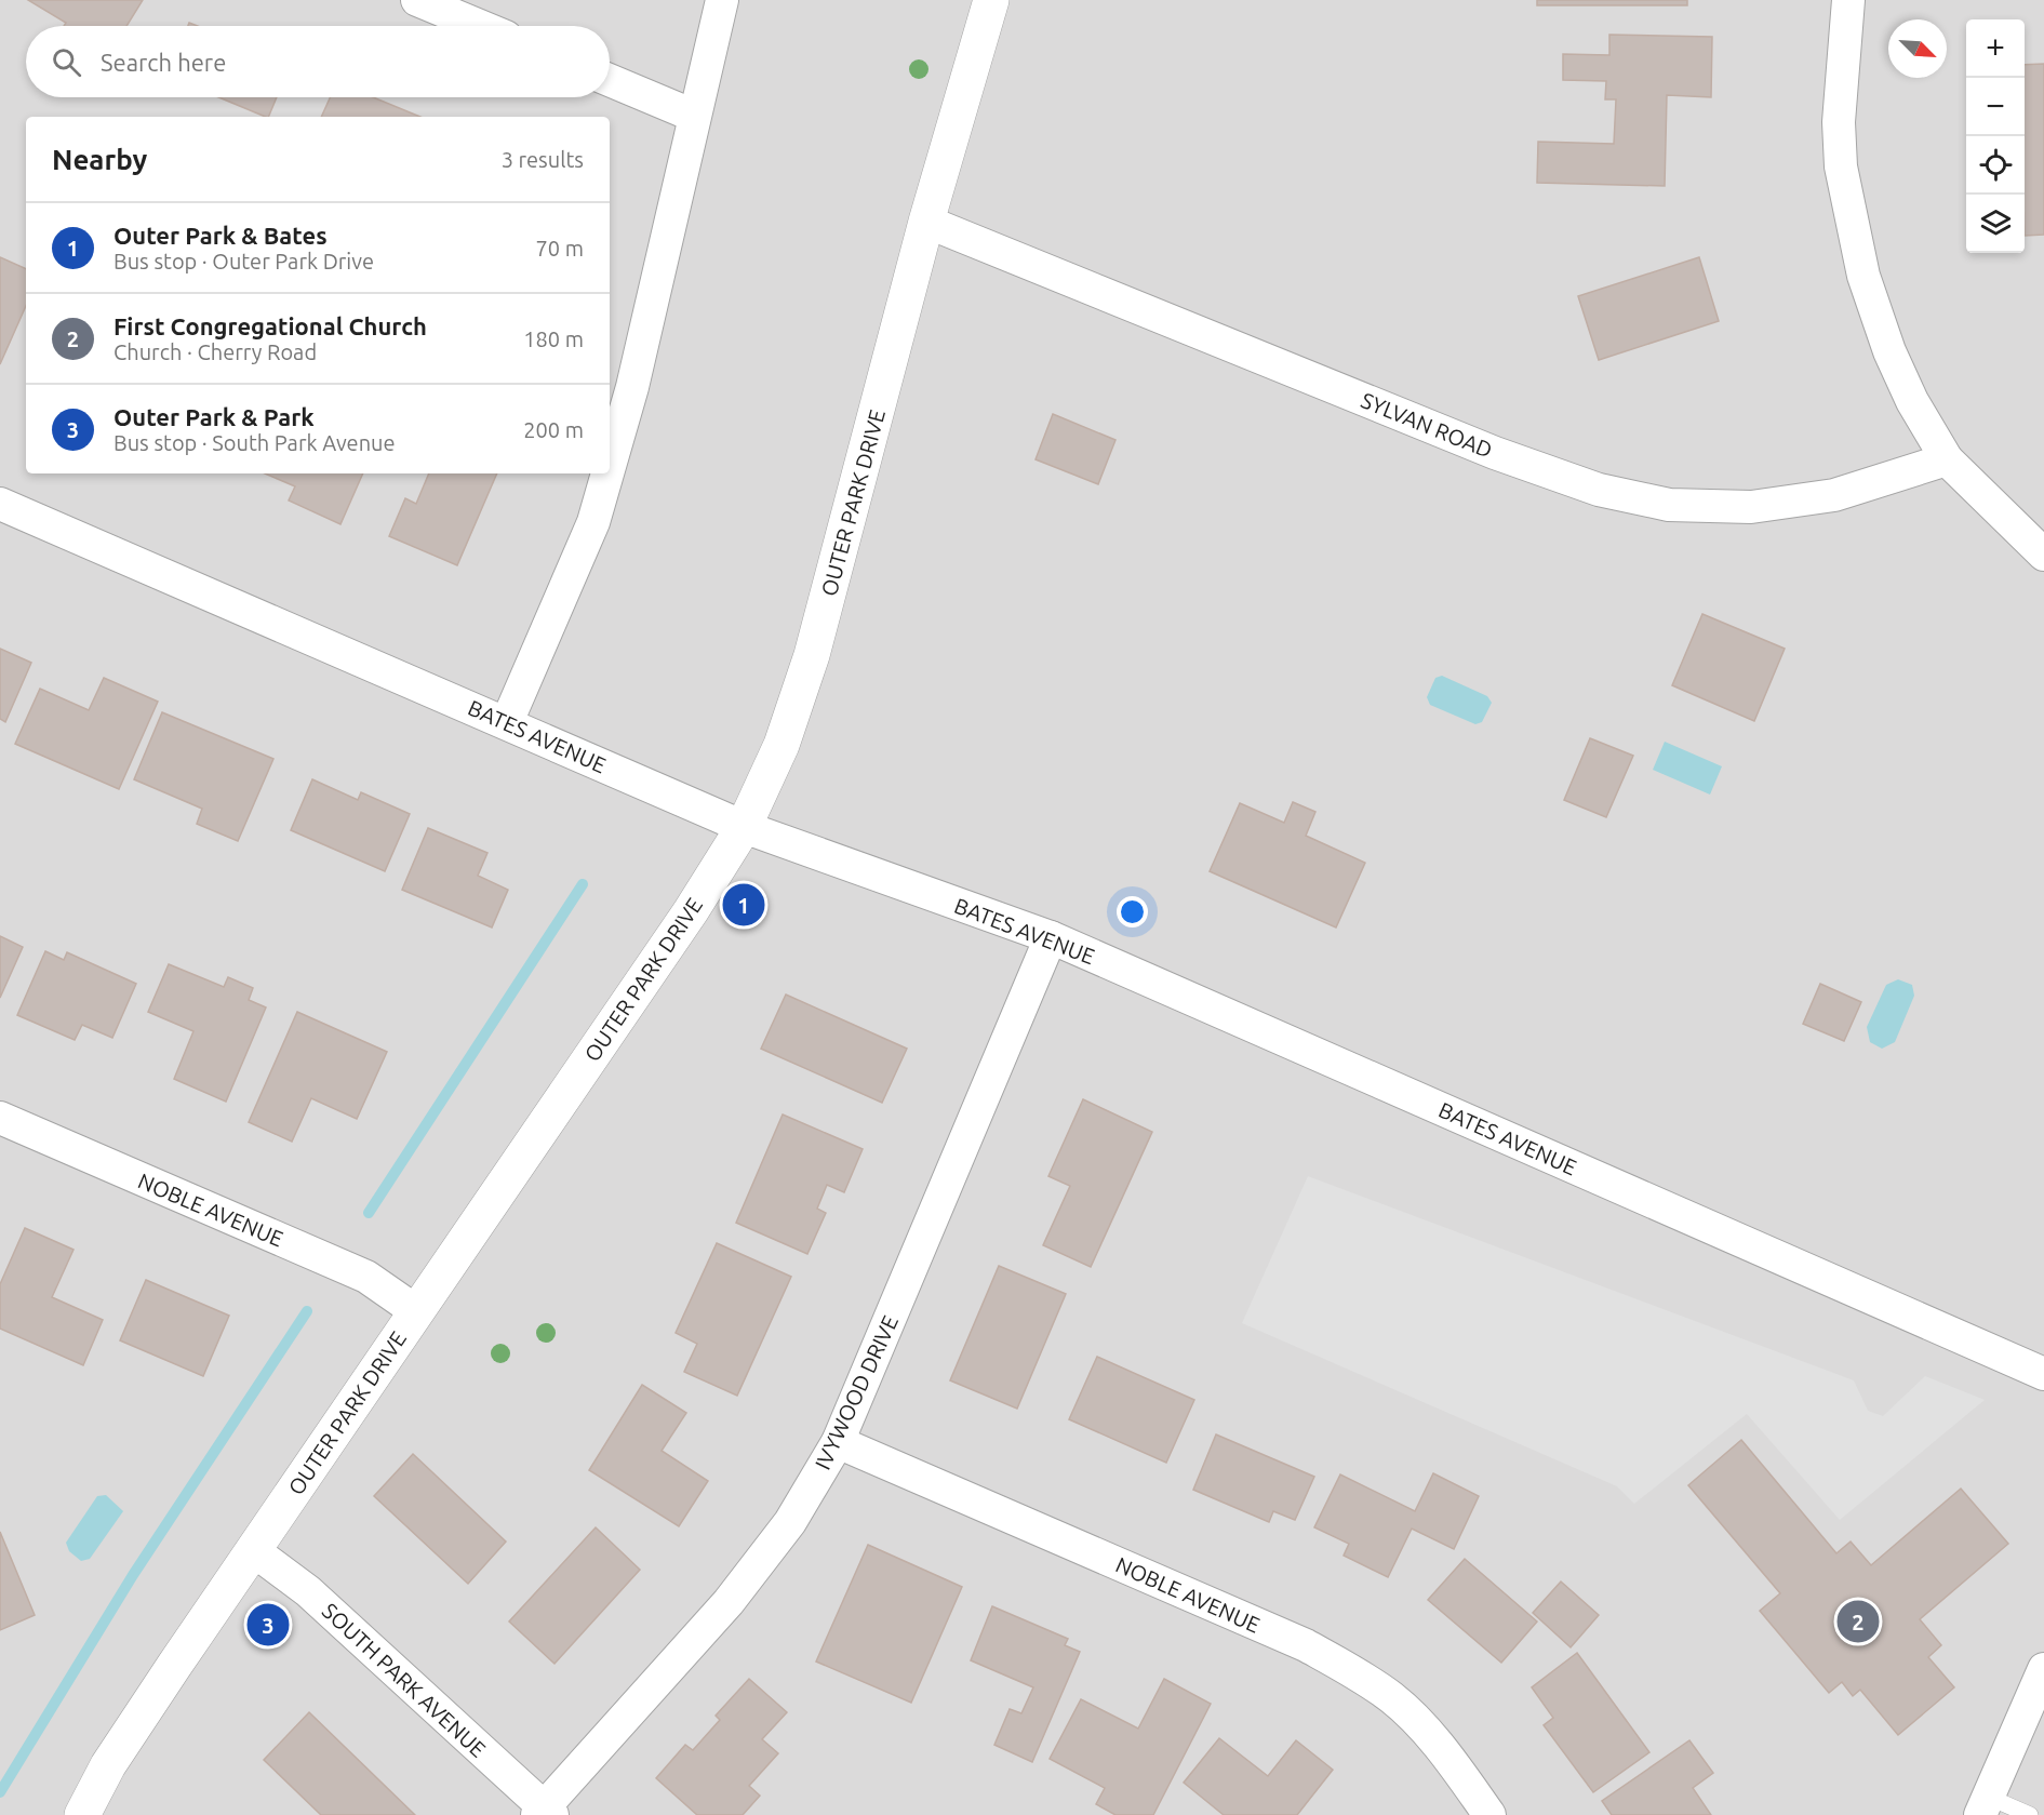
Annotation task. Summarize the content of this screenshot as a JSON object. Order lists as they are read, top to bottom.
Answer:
{
  "streets": {
    "street": [
      "SYLVAN ROAD",
      "OUTER PARK DRIVE",
      "BATES AVENUE",
      "NOBLE AVENUE",
      "IVYWOOD DRIVE",
      "SOUTH PARK AVENUE"
    ]
  },
  "crossings": [
    ["SYLVAN ROAD", "OUTER PARK DRIVE"],
    ["OUTER PARK DRIVE", "BATES AVENUE"],
    ["OUTER PARK DRIVE", "NOBLE AVENUE"],
    ["OUTER PARK DRIVE", "SOUTH PARK AVENUE"],
    ["BATES AVENUE", "IVYWOOD DRIVE"],
    ["NOBLE AVENUE", "IVYWOOD DRIVE"],
    ["IVYWOOD DRIVE", "SOUTH PARK AVENUE"]
  ],
  "north": "bottom right",
  "page": {
    "map_buttons": ["+", "−"],
    "search": "Search here",
    "heading": ["Nearby", "3 results"],
    "list": [
      {
        "mark": "1",
        "name": "Outer Park & Bates",
        "note": "Bus stop · Outer Park Drive",
        "value": "70 m"
      },
      {
        "mark": "2",
        "name": "First Congregational Church",
        "note": "Church · Cherry Road",
        "value": "180 m"
      },
      {
        "mark": "3",
        "name": "Outer Park & Park",
        "note": "Bus stop · South Park Avenue",
        "value": "200 m"
      }
    ],
    "pins": ["1", "2", "3"]
  }
}
